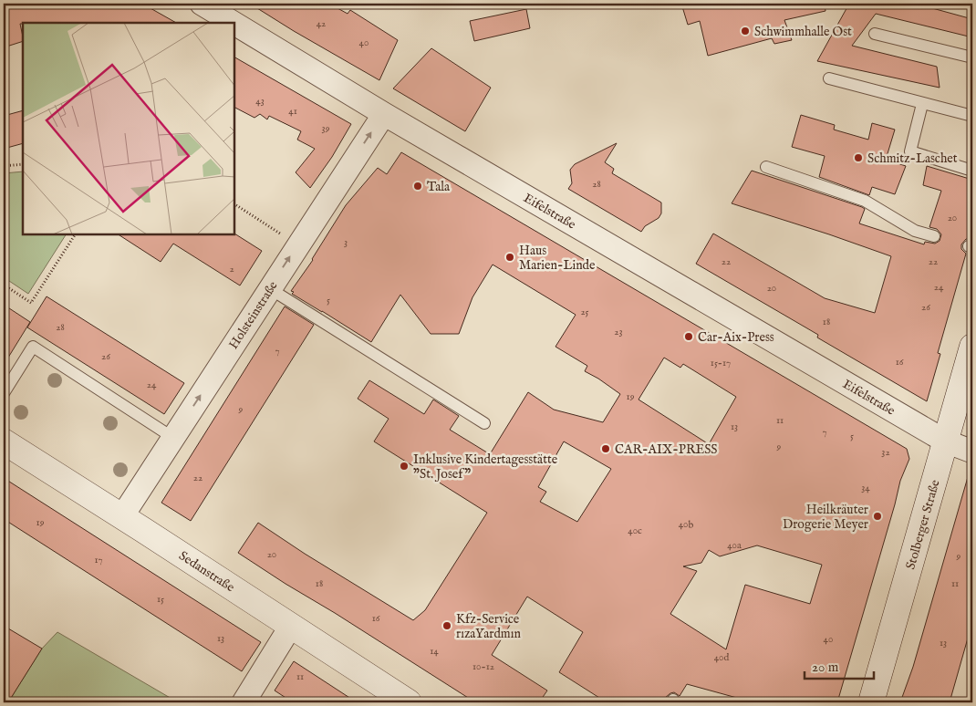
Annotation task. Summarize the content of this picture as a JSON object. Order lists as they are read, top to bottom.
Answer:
{
  "streets": {
    "street": [
      "Eifelstraße",
      "Holsteinstraße",
      "Stolberger Straße",
      "Sedanstraße"
    ]
  },
  "crossings": [
    ["Eifelstraße", "Holsteinstraße"],
    ["Eifelstraße", "Stolberger Straße"],
    ["Holsteinstraße", "Sedanstraße"]
  ],
  "one_way": ["Holsteinstraße"],
  "places": [
    "Schwimmhalle Ost",
    "Schmitz-Laschet",
    "Tala",
    "Haus Marien-Linde",
    "Car-Aix-Press",
    "CAR-AIX-PRESS",
    "Inklusive Kindertagesstätte \"St. Josef\"",
    "Heilkräuter Drogerie Meyer",
    "Kfz-Service rızaYardmın"
  ],
  "house_numbers": [
    "42",
    "40",
    "43",
    "41",
    "39",
    "28",
    "20",
    "3",
    "22",
    "22",
    "2",
    "24",
    "20",
    "5",
    "26",
    "25",
    "18",
    "28",
    "23",
    "7",
    "26",
    "16",
    "15-17",
    "24",
    "19",
    "9",
    "11",
    "13",
    "7",
    "5",
    "9",
    "32",
    "22",
    "34",
    "19",
    "40b",
    "40c",
    "40a",
    "20",
    "9",
    "17",
    "18",
    "11",
    "15",
    "16",
    "13",
    "40",
    "13",
    "14",
    "40d",
    "10-12",
    "11"
  ],
  "scale_bar": "20 m"
}
